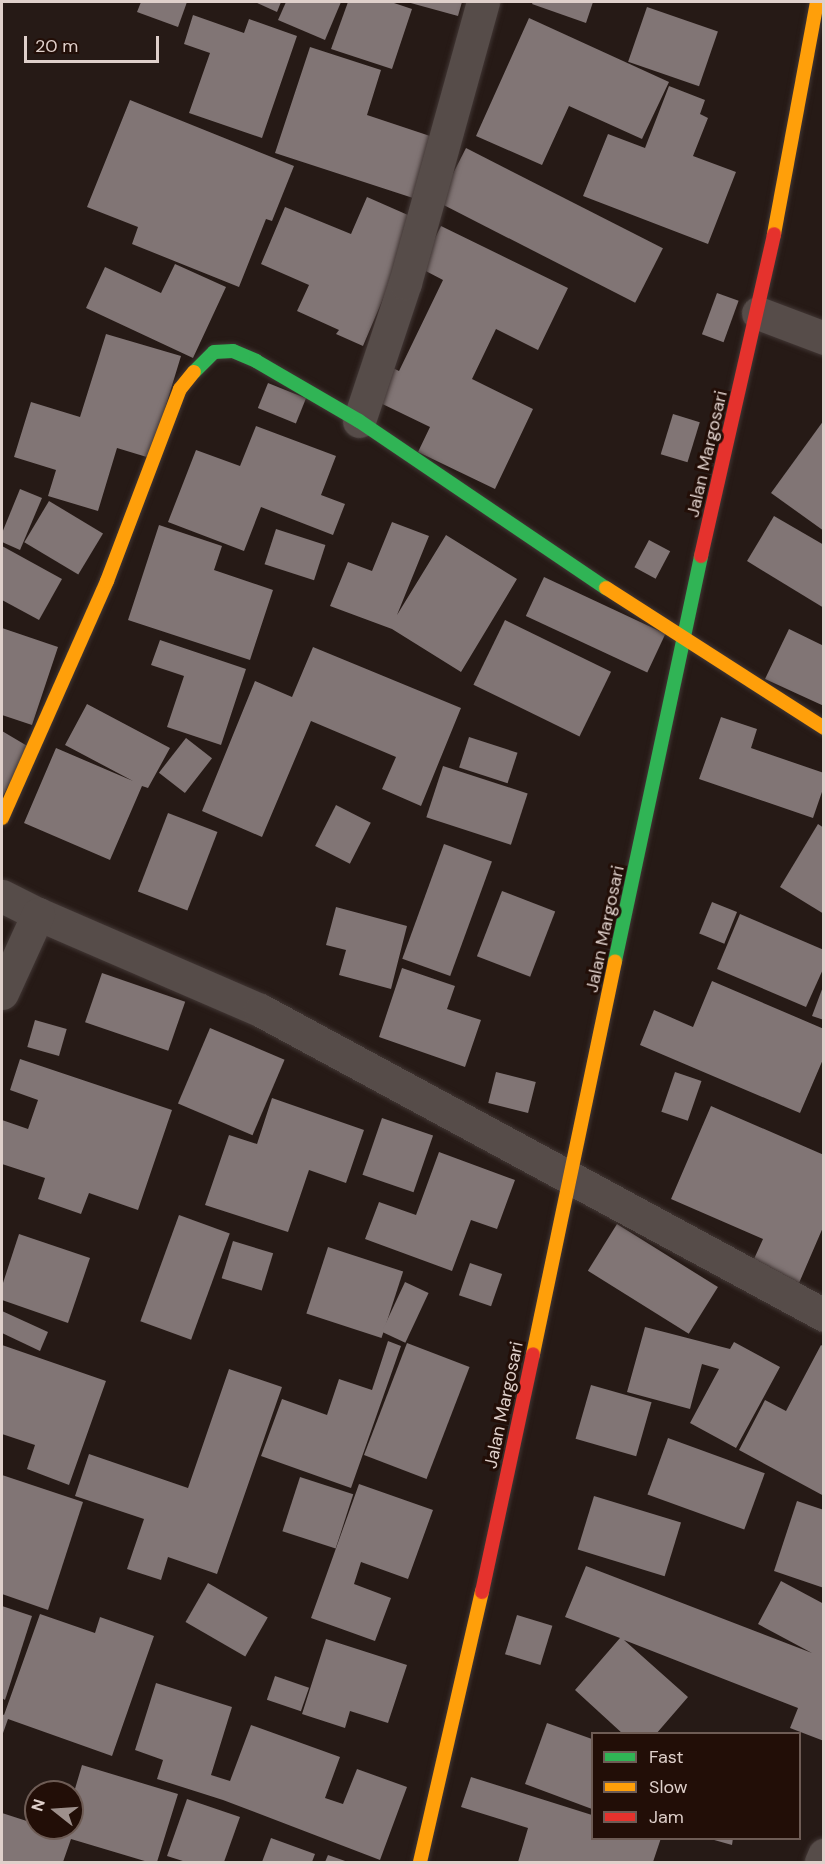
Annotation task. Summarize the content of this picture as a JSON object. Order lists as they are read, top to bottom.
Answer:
{
  "streets": {
    "street": ["Jalan Margosari"]
  },
  "legend": ["Fast", "Slow", "Jam"],
  "scale_bar": "20 m",
  "north": "left"
}
